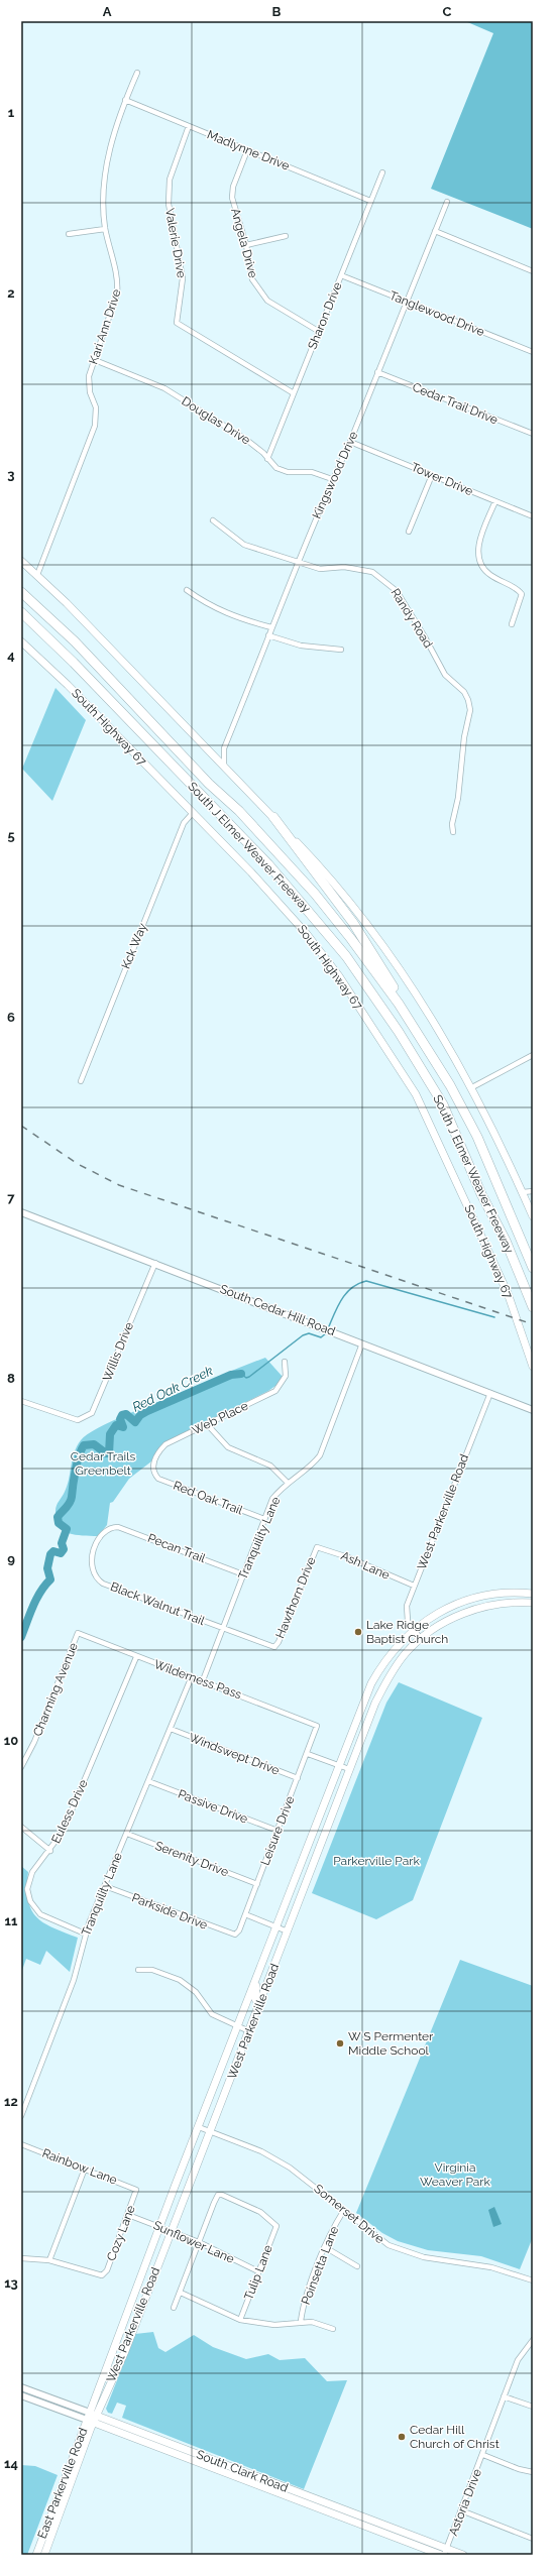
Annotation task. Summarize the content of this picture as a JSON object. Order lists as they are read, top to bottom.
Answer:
{
  "streets": {
    "highway": ["South J Elmer Weaver Freeway"],
    "main road": [
      "South Highway 67",
      "West Parkerville Road",
      "South Clark Road",
      "East Parkerville Road"
    ],
    "street": [
      "Madlynne Drive",
      "Valerie Drive",
      "Angela Drive",
      "Tanglewood Drive",
      "Sharon Drive",
      "Kari Ann Drive",
      "Cedar Trail Drive",
      "Douglas Drive",
      "Kingswood Drive",
      "Tower Drive",
      "Randy Road",
      "Kck Way",
      "South Cedar Hill Road",
      "Willis Drive",
      "Web Place",
      "Red Oak Trail",
      "Tranquility Lane",
      "Pecan Trail",
      "Ash Lane",
      "Hawthorn Drive",
      "Black Walnut Trail",
      "Wilderness Pass",
      "Charming Avenue",
      "Windswept Drive",
      "Passive Drive",
      "Euless Drive",
      "Leisure Drive",
      "Serenity Drive",
      "Parkside Drive",
      "Rainbow Lane",
      "Somerset Drive",
      "Cozy Lane",
      "Sunflower Lane",
      "Poinsetta Lane",
      "Tulip Lane",
      "Astoria Drive"
    ]
  },
  "crossings": [
    ["Madlynne Drive", "Valerie Drive"],
    ["Madlynne Drive", "Angela Drive"],
    ["Madlynne Drive", "Sharon Drive"],
    ["Madlynne Drive", "Kari Ann Drive"],
    ["Valerie Drive", "Sharon Drive"],
    ["Angela Drive", "Sharon Drive"],
    ["Tanglewood Drive", "Sharon Drive"],
    ["Tanglewood Drive", "Kingswood Drive"],
    ["Sharon Drive", "Douglas Drive"],
    ["Kari Ann Drive", "Douglas Drive"],
    ["Cedar Trail Drive", "Kingswood Drive"],
    ["Douglas Drive", "Kingswood Drive"],
    ["Kingswood Drive", "Tower Drive"],
    ["Kingswood Drive", "Randy Road"],
    ["South Highway 67", "Kck Way"],
    ["South Cedar Hill Road", "Willis Drive"],
    ["South Cedar Hill Road", "West Parkerville Road"],
    ["South Cedar Hill Road", "Tranquility Lane"],
    ["Web Place", "Red Oak Trail"],
    ["Red Oak Trail", "Tranquility Lane"],
    ["West Parkerville Road", "Ash Lane"],
    ["West Parkerville Road", "Somerset Drive"],
    ["West Parkerville Road", "Sunflower Lane"],
    ["West Parkerville Road", "South Clark Road"],
    ["West Parkerville Road", "East Parkerville Road"],
    ["Tranquility Lane", "Pecan Trail"],
    ["Tranquility Lane", "Black Walnut Trail"],
    ["Tranquility Lane", "Wilderness Pass"],
    ["Tranquility Lane", "Windswept Drive"],
    ["Tranquility Lane", "Passive Drive"],
    ["Tranquility Lane", "Euless Drive"],
    ["Tranquility Lane", "Serenity Drive"],
    ["Tranquility Lane", "Parkside Drive"],
    ["Pecan Trail", "Black Walnut Trail"],
    ["Ash Lane", "Hawthorn Drive"],
    ["Hawthorn Drive", "Black Walnut Trail"],
    ["Wilderness Pass", "Charming Avenue"],
    ["Wilderness Pass", "Euless Drive"],
    ["Wilderness Pass", "Leisure Drive"],
    ["Windswept Drive", "Leisure Drive"],
    ["Passive Drive", "Leisure Drive"],
    ["Leisure Drive", "Serenity Drive"],
    ["Leisure Drive", "Parkside Drive"],
    ["Rainbow Lane", "Cozy Lane"],
    ["Somerset Drive", "Poinsetta Lane"],
    ["Cozy Lane", "Sunflower Lane"],
    ["Sunflower Lane", "Tulip Lane"],
    ["South Clark Road", "East Parkerville Road"],
    ["South Clark Road", "Astoria Drive"]
  ],
  "water": ["Red Oak Creek"],
  "parks": ["Cedar Trails Greenbelt", "Parkerville Park", "Virginia Weaver Park"],
  "places": ["Lake Ridge Baptist Church", "W S Permenter Middle School", "Cedar Hill Church of Christ"],
  "grid": {
    "columns": ["A", "B", "C"],
    "rows": [
      "1",
      "2",
      "3",
      "4",
      "5",
      "6",
      "7",
      "8",
      "9",
      "10",
      "11",
      "12",
      "13",
      "14"
    ]
  }
}
